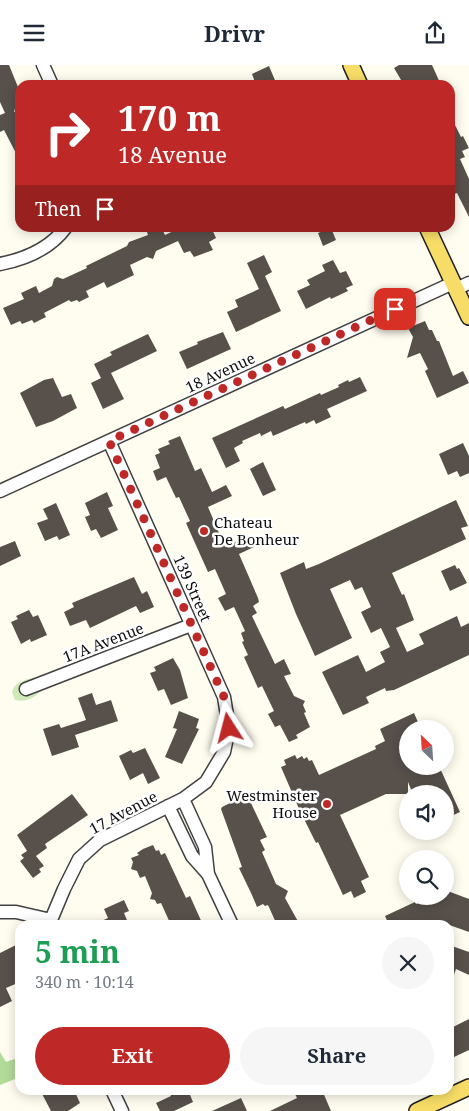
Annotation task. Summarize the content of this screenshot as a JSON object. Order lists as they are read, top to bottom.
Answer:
{
  "streets": {
    "street": [
      "18 Avenue",
      "139 Street",
      "17A Avenue",
      "17 Avenue"
    ]
  },
  "crossings": [
    ["18 Avenue", "139 Street"],
    ["139 Street", "17A Avenue"],
    ["139 Street", "17 Avenue"]
  ],
  "places": ["Chateau De Bonheur", "Westminster House"],
  "north": "top left",
  "page": {
    "header": "Drivr",
    "turn": ["170 m", "18 Avenue"],
    "then": "Then",
    "heading": ["5 min", "340 m · 10:14"],
    "buttons": ["Exit", "Share"]
  }
}
